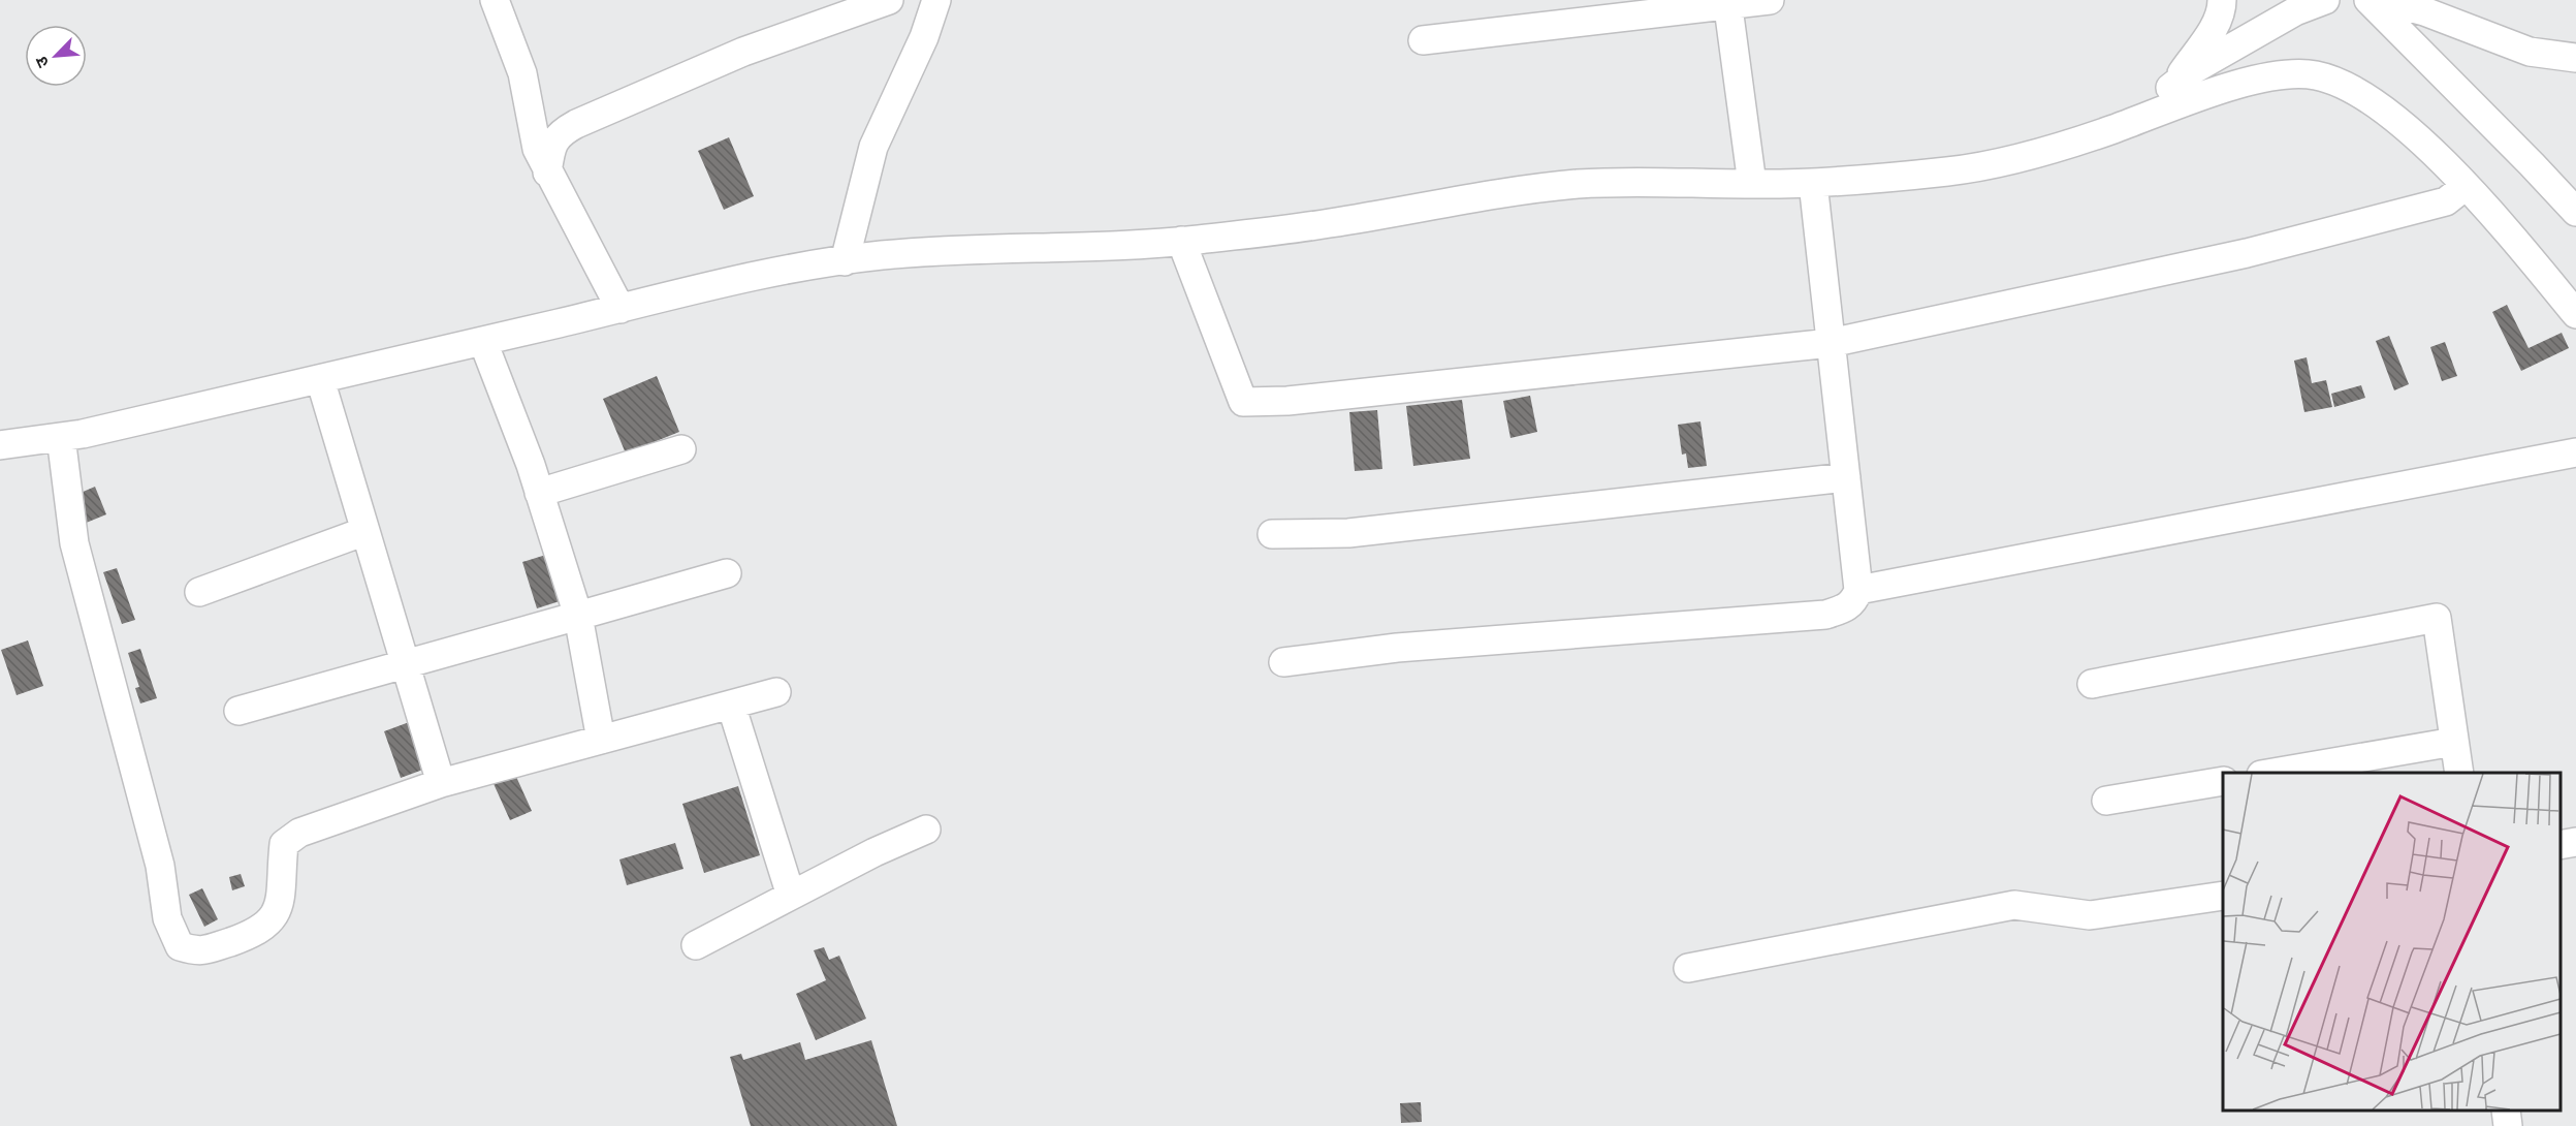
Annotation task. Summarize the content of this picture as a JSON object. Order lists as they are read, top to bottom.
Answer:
{
  "north": "bottom left"
}
